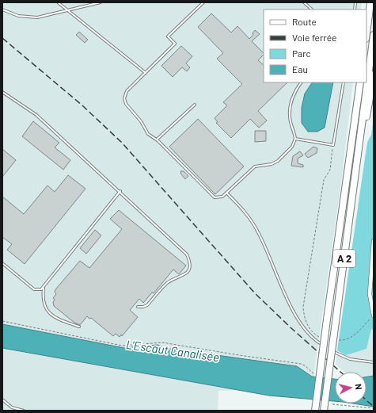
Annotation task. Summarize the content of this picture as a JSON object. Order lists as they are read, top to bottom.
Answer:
{
  "streets": {
    "highway": ["A 2"]
  },
  "water": ["L'Escaut Canalisée"],
  "legend": [
    "Route",
    "Voie ferrée",
    "Parc",
    "Eau"
  ],
  "north": "right"
}
